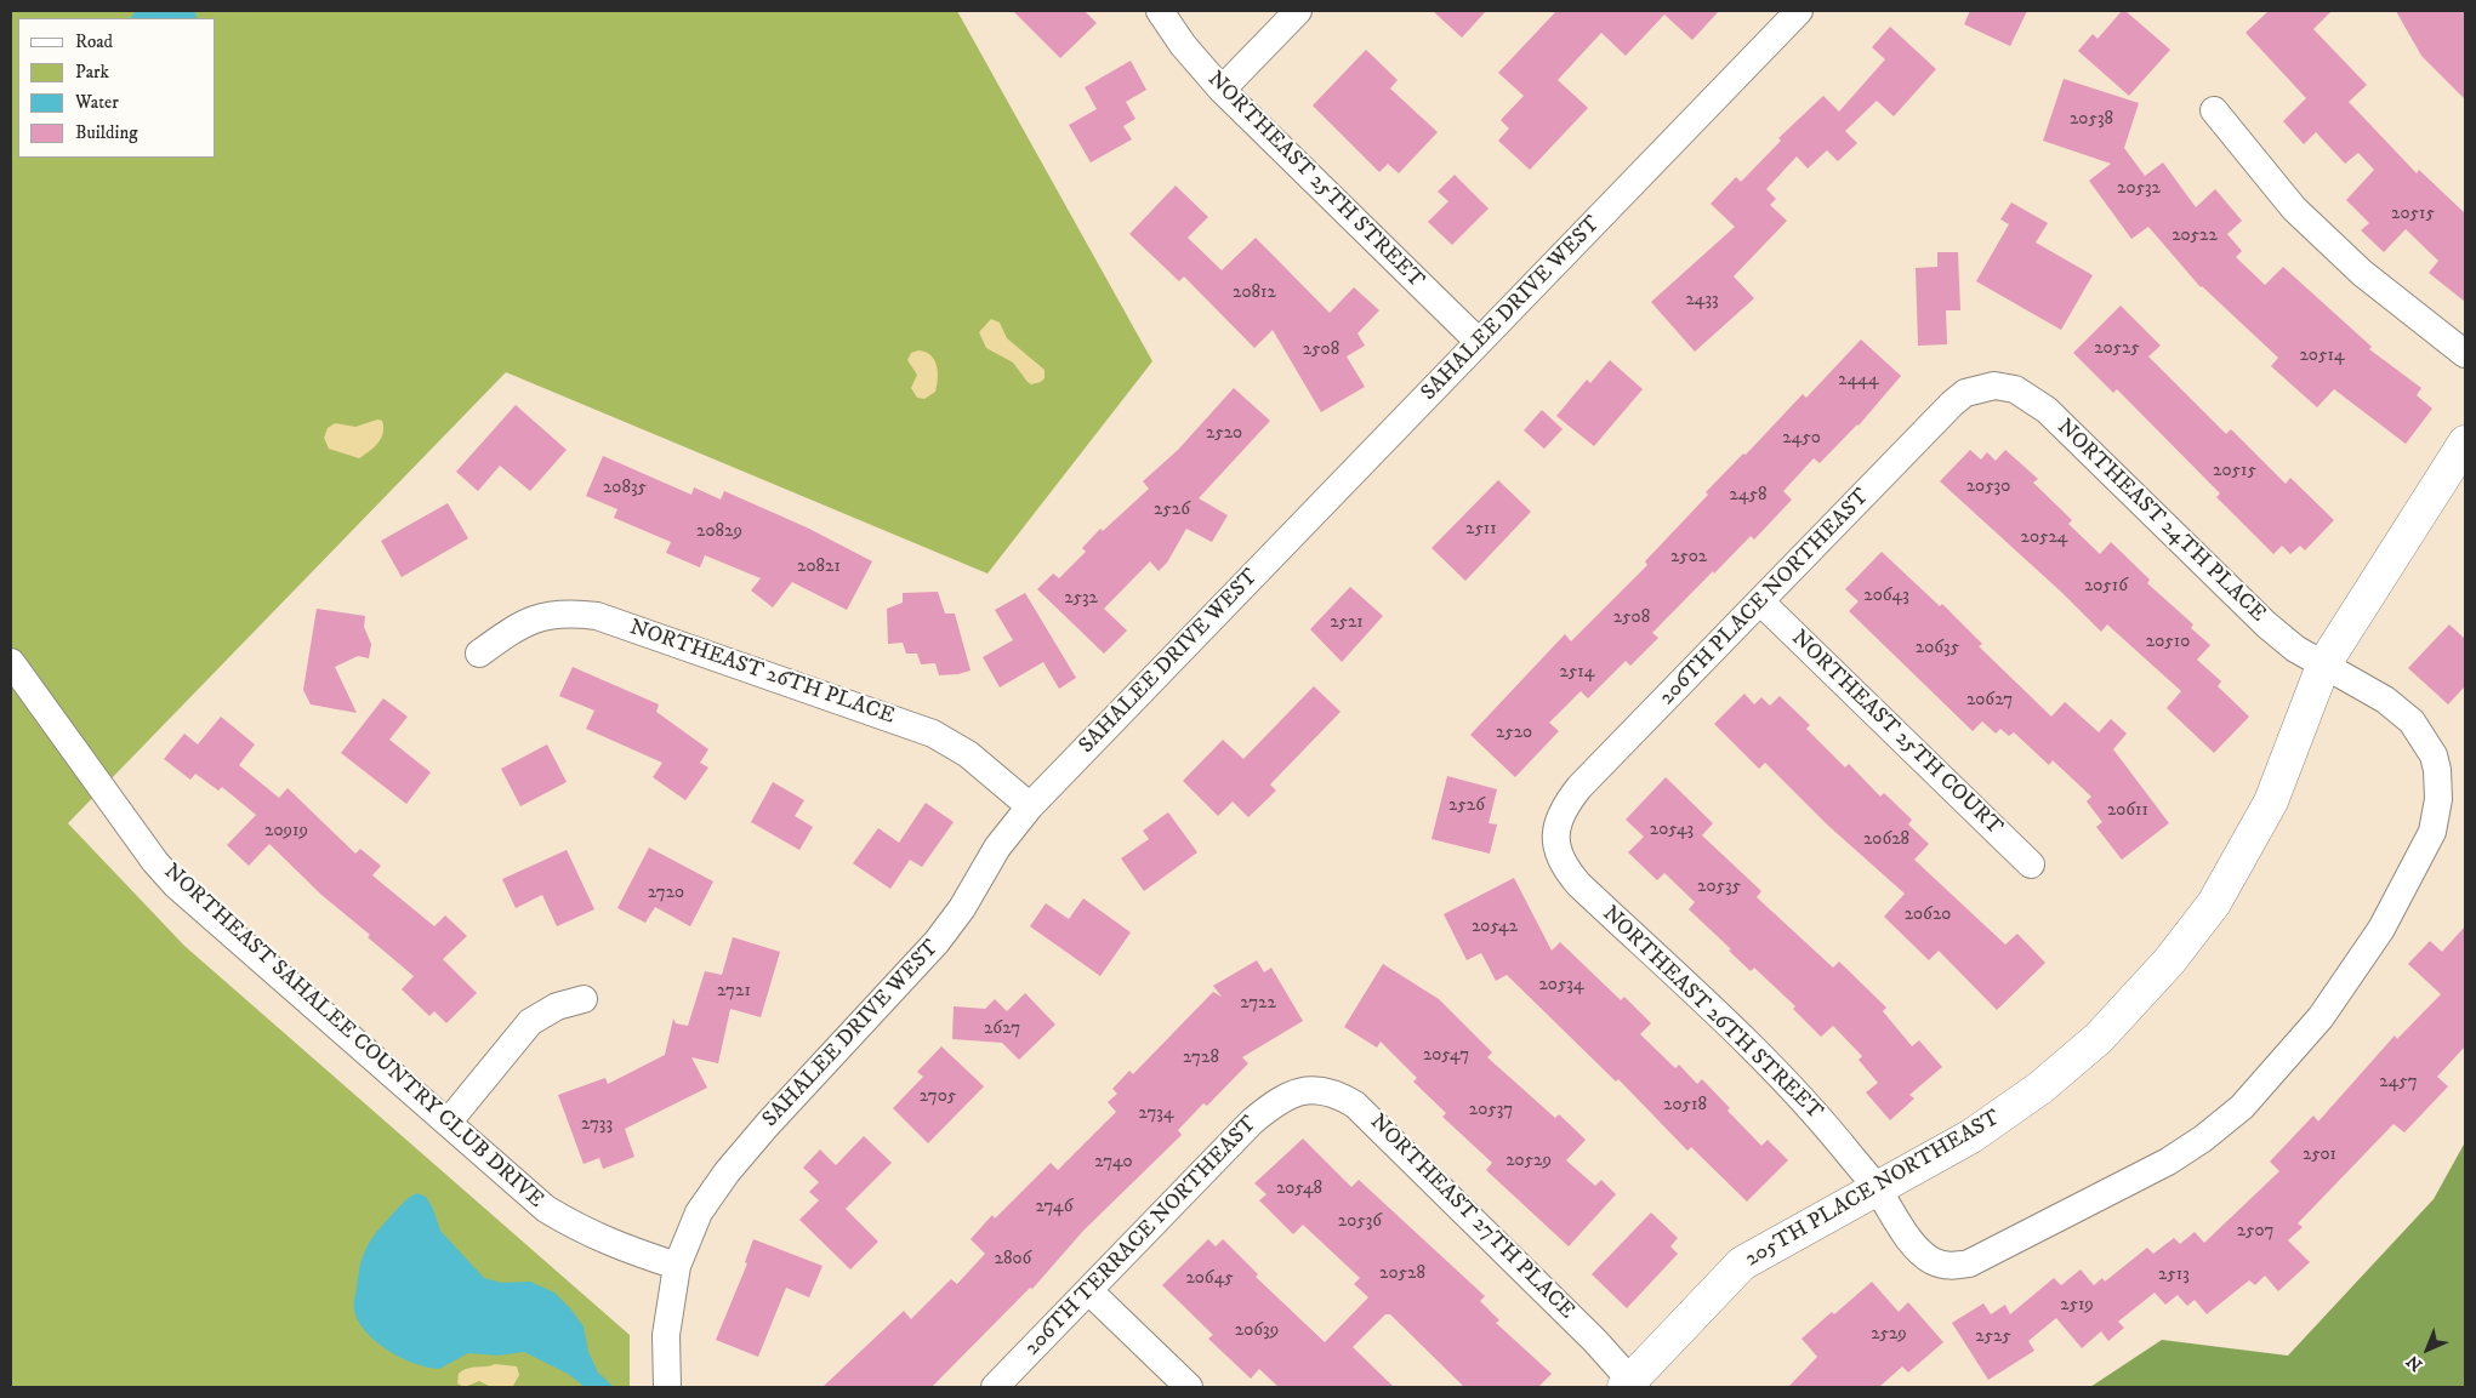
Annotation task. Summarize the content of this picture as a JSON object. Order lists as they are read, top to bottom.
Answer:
{
  "streets": {
    "street": [
      "NORTHEAST 25TH STREET",
      "SAHALEE DRIVE WEST",
      "NORTHEAST 24TH PLACE",
      "206TH PLACE NORTHEAST",
      "NORTHEAST 26TH PLACE",
      "NORTHEAST 25TH COURT",
      "NORTHEAST 26TH STREET",
      "NORTHEAST SAHALEE COUNTRY CLUB DRIVE",
      "205TH PLACE NORTHEAST",
      "NORTHEAST 27TH PLACE",
      "206TH TERRACE NORTHEAST"
    ]
  },
  "crossings": [
    ["NORTHEAST 25TH STREET", "SAHALEE DRIVE WEST"],
    ["SAHALEE DRIVE WEST", "NORTHEAST 26TH PLACE"],
    ["SAHALEE DRIVE WEST", "NORTHEAST SAHALEE COUNTRY CLUB DRIVE"],
    ["NORTHEAST 24TH PLACE", "206TH PLACE NORTHEAST"],
    ["NORTHEAST 24TH PLACE", "NORTHEAST 26TH STREET"],
    ["NORTHEAST 24TH PLACE", "205TH PLACE NORTHEAST"],
    ["206TH PLACE NORTHEAST", "NORTHEAST 25TH COURT"],
    ["206TH PLACE NORTHEAST", "NORTHEAST 26TH STREET"],
    ["NORTHEAST 26TH STREET", "205TH PLACE NORTHEAST"],
    ["205TH PLACE NORTHEAST", "NORTHEAST 27TH PLACE"],
    ["NORTHEAST 27TH PLACE", "206TH TERRACE NORTHEAST"]
  ],
  "house_numbers": [
    "20538",
    "20532",
    "20515",
    "20522",
    "20812",
    "2433",
    "20525",
    "2508",
    "20514",
    "2444",
    "2520",
    "2450",
    "20515",
    "20530",
    "20835",
    "2458",
    "2526",
    "2511",
    "20829",
    "20524",
    "2502",
    "20821",
    "20516",
    "20643",
    "2532",
    "2508",
    "2521",
    "20510",
    "20635",
    "2514",
    "20627",
    "2520",
    "2526",
    "20611",
    "20543",
    "20919",
    "20628",
    "20535",
    "2720",
    "20620",
    "20542",
    "20534",
    "2721",
    "2722",
    "2627",
    "20547",
    "2728",
    "2457",
    "2705",
    "20518",
    "20537",
    "2734",
    "2733",
    "2501",
    "20529",
    "2740",
    "20548",
    "2746",
    "20536",
    "2507",
    "2806",
    "20528",
    "2513",
    "20645",
    "2519",
    "20639",
    "2529",
    "2525"
  ],
  "legend": [
    "Road",
    "Park",
    "Water",
    "Building"
  ],
  "north": "bottom left"
}
